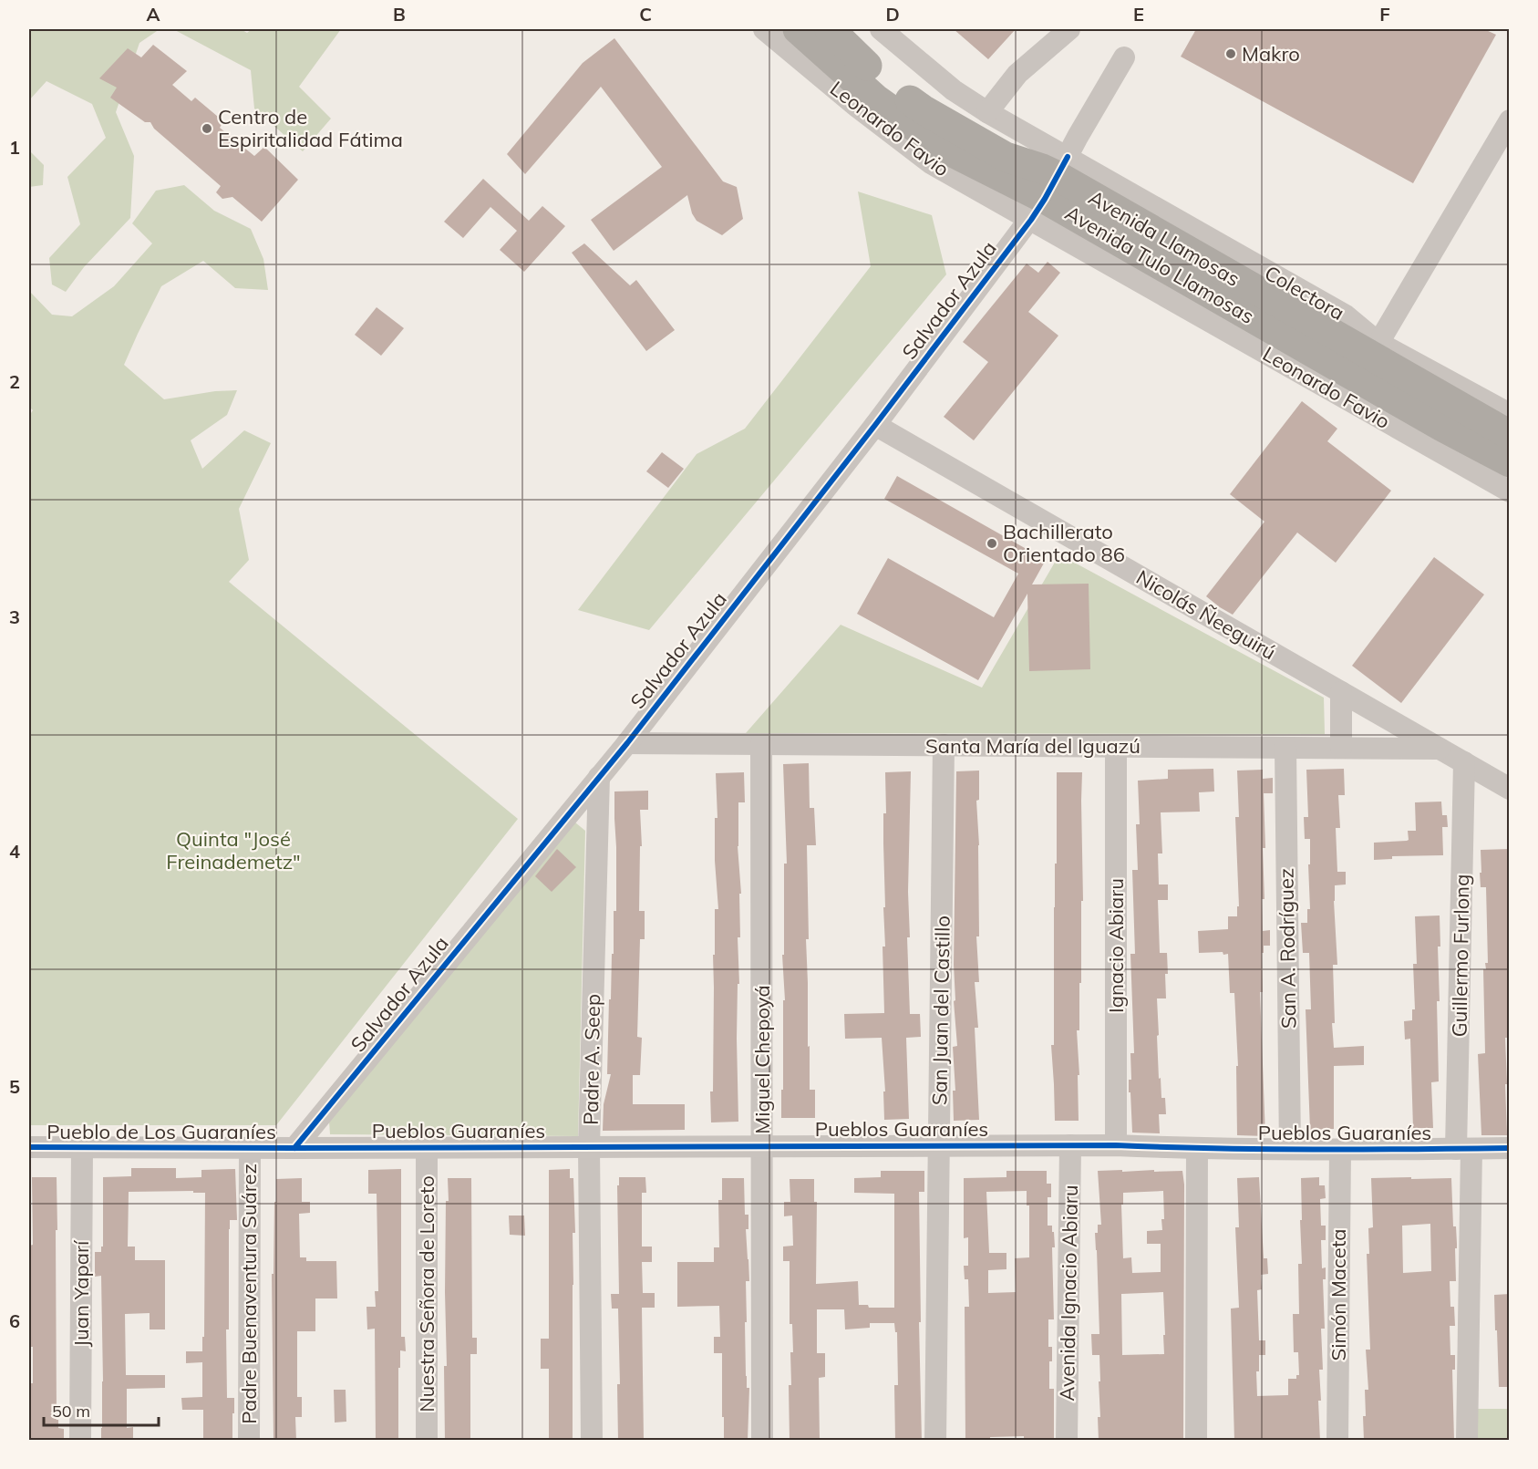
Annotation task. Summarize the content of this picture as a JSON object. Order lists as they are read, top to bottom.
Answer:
{
  "streets": {
    "highway": ["Avenida Llamosas", "Avenida Tulo Llamosas"],
    "street": [
      "Leonardo Favio",
      "Colectora",
      "Salvador Azula",
      "Nicolás Ñeeguirú",
      "Santa María del Iguazú",
      "Ignacio Abiaru",
      "San A. Rodríguez",
      "Guillermo Furlong",
      "San Juan del Castillo",
      "Padre A. Seep",
      "Miguel Chepoyá",
      "Pueblos Guaraníes",
      "Pueblo de Los Guaraníes",
      "Avenida Ignacio Abiaru",
      "Juan Yaparí",
      "Padre Buenaventura Suárez",
      "Nuestra Señora de Loreto",
      "Simón Maceta"
    ]
  },
  "crossings": [
    ["Leonardo Favio", "Avenida Llamosas"],
    ["Leonardo Favio", "Avenida Tulo Llamosas"],
    ["Leonardo Favio", "Colectora"],
    ["Leonardo Favio", "Salvador Azula"],
    ["Avenida Llamosas", "Avenida Tulo Llamosas"],
    ["Avenida Llamosas", "Colectora"],
    ["Avenida Llamosas", "Salvador Azula"],
    ["Avenida Tulo Llamosas", "Colectora"],
    ["Avenida Tulo Llamosas", "Salvador Azula"],
    ["Colectora", "Salvador Azula"],
    ["Salvador Azula", "Nicolás Ñeeguirú"],
    ["Salvador Azula", "Santa María del Iguazú"],
    ["Salvador Azula", "Padre A. Seep"],
    ["Salvador Azula", "Pueblos Guaraníes"],
    ["Salvador Azula", "Pueblo de Los Guaraníes"],
    ["Nicolás Ñeeguirú", "Santa María del Iguazú"],
    ["Nicolás Ñeeguirú", "Guillermo Furlong"],
    ["Santa María del Iguazú", "Ignacio Abiaru"],
    ["Santa María del Iguazú", "San A. Rodríguez"],
    ["Santa María del Iguazú", "San Juan del Castillo"],
    ["Santa María del Iguazú", "Miguel Chepoyá"],
    ["Ignacio Abiaru", "Pueblos Guaraníes"],
    ["San A. Rodríguez", "Pueblos Guaraníes"],
    ["Guillermo Furlong", "Pueblos Guaraníes"],
    ["San Juan del Castillo", "Pueblos Guaraníes"],
    ["Padre A. Seep", "Pueblos Guaraníes"],
    ["Miguel Chepoyá", "Pueblos Guaraníes"],
    ["Pueblos Guaraníes", "Pueblo de Los Guaraníes"],
    ["Pueblos Guaraníes", "Avenida Ignacio Abiaru"],
    ["Pueblos Guaraníes", "Nuestra Señora de Loreto"],
    ["Pueblos Guaraníes", "Simón Maceta"],
    ["Pueblo de Los Guaraníes", "Juan Yaparí"],
    ["Pueblo de Los Guaraníes", "Padre Buenaventura Suárez"]
  ],
  "parks": ["Quinta \"José Freinademetz\""],
  "places": ["Makro", "Centro de Espiritalidad Fátima", "Bachillerato Orientado 86"],
  "scale_bar": "50 m",
  "grid": {
    "columns": [
      "A",
      "B",
      "C",
      "D",
      "E",
      "F"
    ],
    "rows": [
      "1",
      "2",
      "3",
      "4",
      "5",
      "6"
    ]
  }
}
